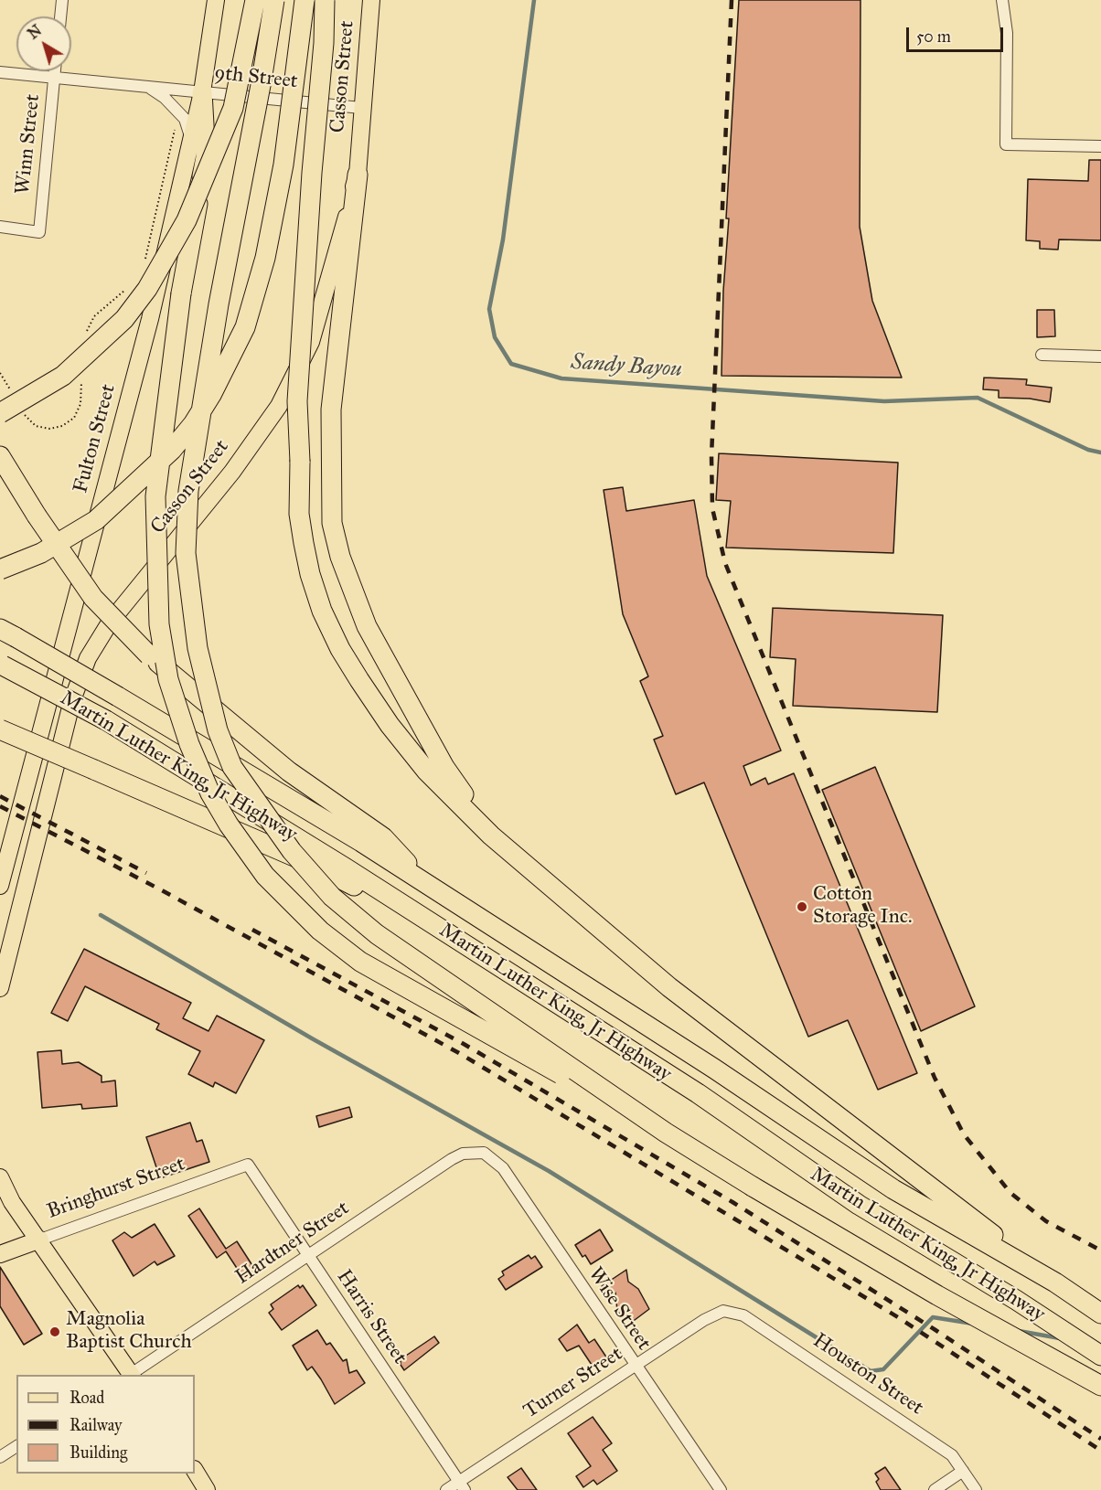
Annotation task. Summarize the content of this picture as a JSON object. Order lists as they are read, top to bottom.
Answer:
{
  "streets": {
    "highway": ["Martin Luther King, Jr Highway"],
    "main road": ["Casson Street", "Fulton Street", "Bringhurst Street"],
    "street": [
      "9th Street",
      "Winn Street",
      "Hardtner Street",
      "Wise Street",
      "Harris Street",
      "Houston Street",
      "Turner Street"
    ]
  },
  "crossings": [
    ["Casson Street", "9th Street"],
    ["9th Street", "Winn Street"],
    ["9th Street", "Fulton Street"],
    ["Bringhurst Street", "Harris Street"],
    ["Hardtner Street", "Wise Street"],
    ["Hardtner Street", "Harris Street"],
    ["Wise Street", "Turner Street"],
    ["Harris Street", "Turner Street"],
    ["Houston Street", "Turner Street"]
  ],
  "water": ["Sandy Bayou"],
  "places": ["Cotton Storage Inc.", "Magnolia Baptist Church"],
  "legend": ["Road", "Railway", "Building"],
  "scale_bar": "50 m",
  "north": "top left"
}
